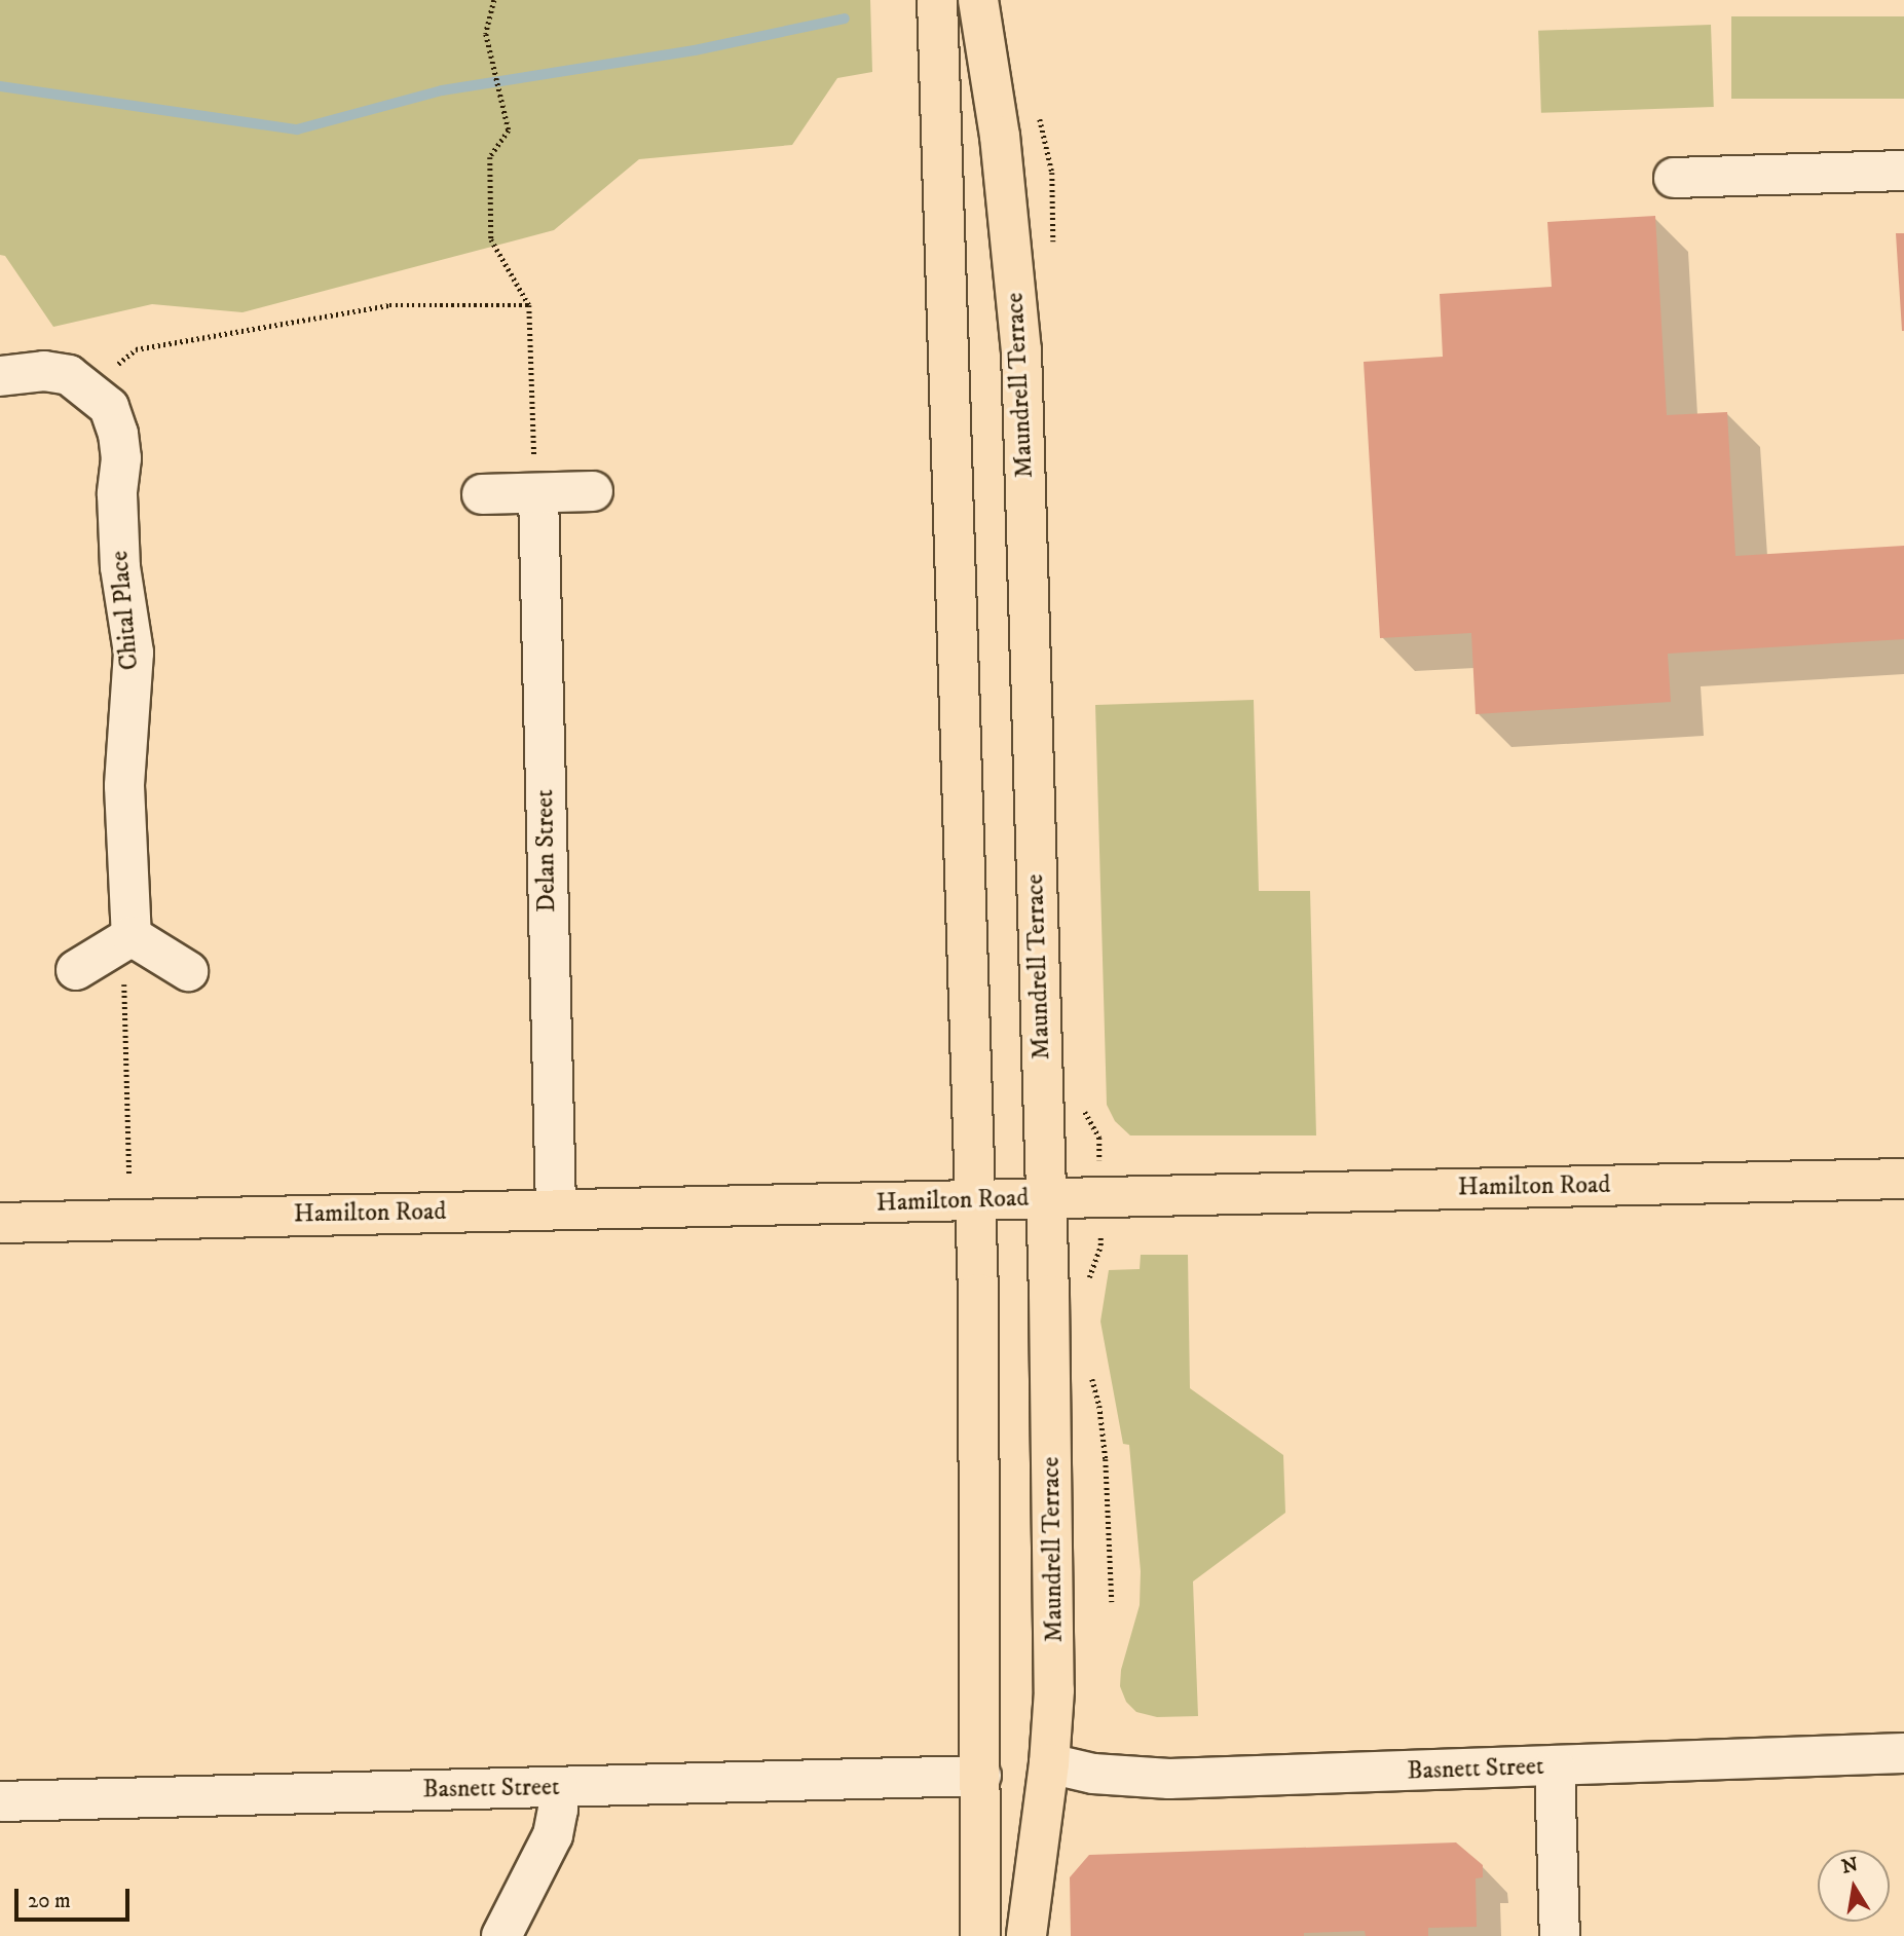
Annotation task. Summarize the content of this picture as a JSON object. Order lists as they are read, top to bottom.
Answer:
{
  "streets": {
    "main road": ["Maundrell Terrace", "Hamilton Road"],
    "street": ["Chital Place", "Delan Street", "Basnett Street"]
  },
  "crossings": [
    ["Maundrell Terrace", "Hamilton Road"],
    ["Maundrell Terrace", "Basnett Street"],
    ["Delan Street", "Hamilton Road"]
  ],
  "scale_bar": "20 m",
  "north": "top"
}
